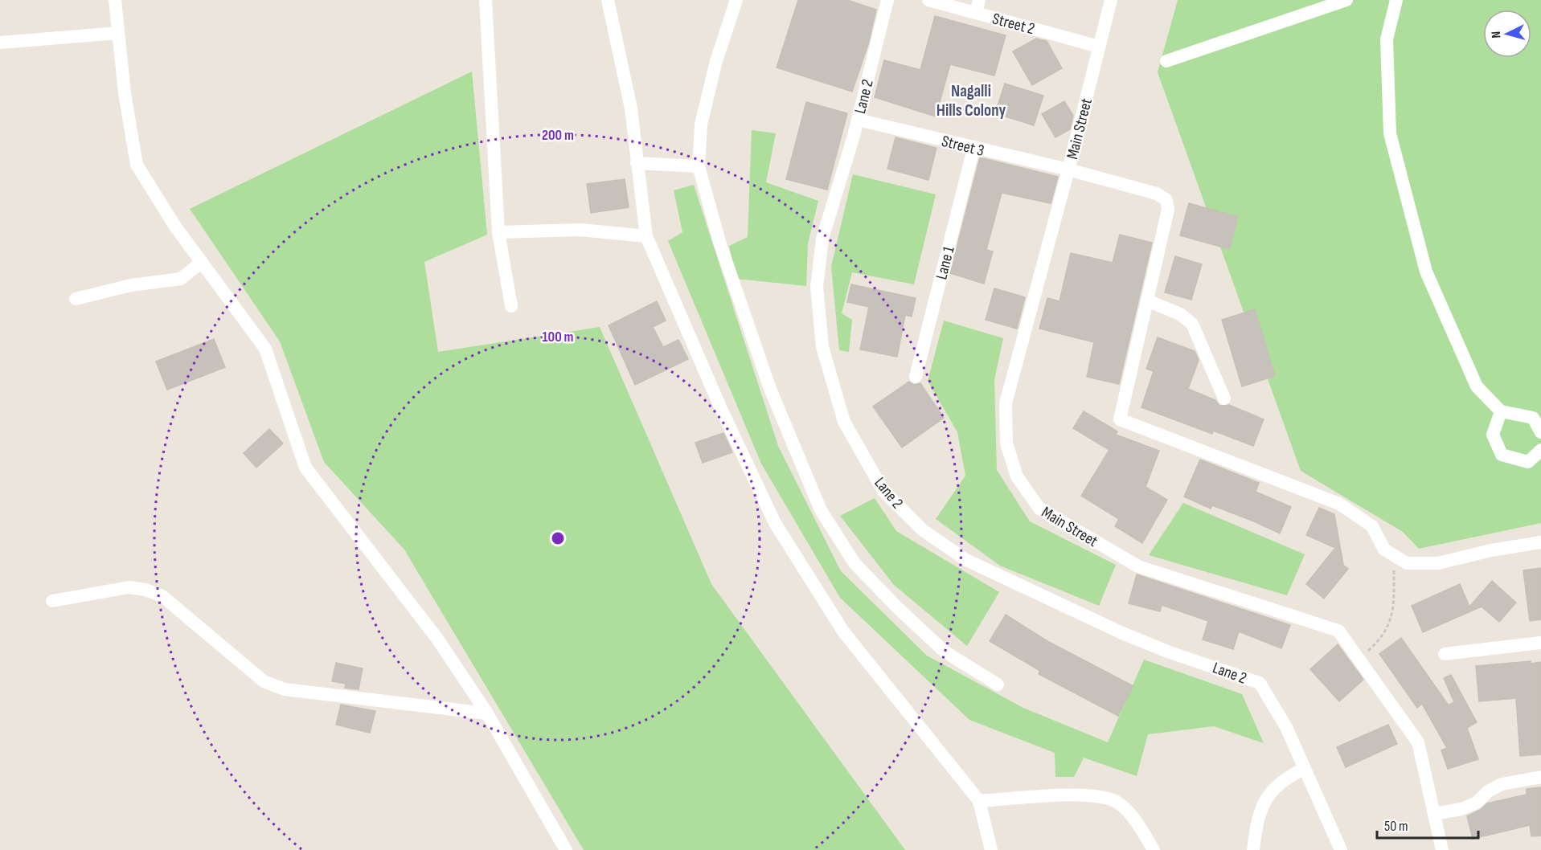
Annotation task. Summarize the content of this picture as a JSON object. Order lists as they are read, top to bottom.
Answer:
{
  "streets": {
    "street": [
      "Street 2",
      "Lane 2",
      "Main Street",
      "Street 3",
      "Lane 1"
    ]
  },
  "crossings": [
    ["Street 2", "Main Street"],
    ["Lane 2", "Street 3"],
    ["Main Street", "Street 3"],
    ["Street 3", "Lane 1"]
  ],
  "districts": ["Nagalli Hills Colony"],
  "scale_bar": "50 m",
  "north": "left",
  "rings": ["200 m", "100 m"]
}
